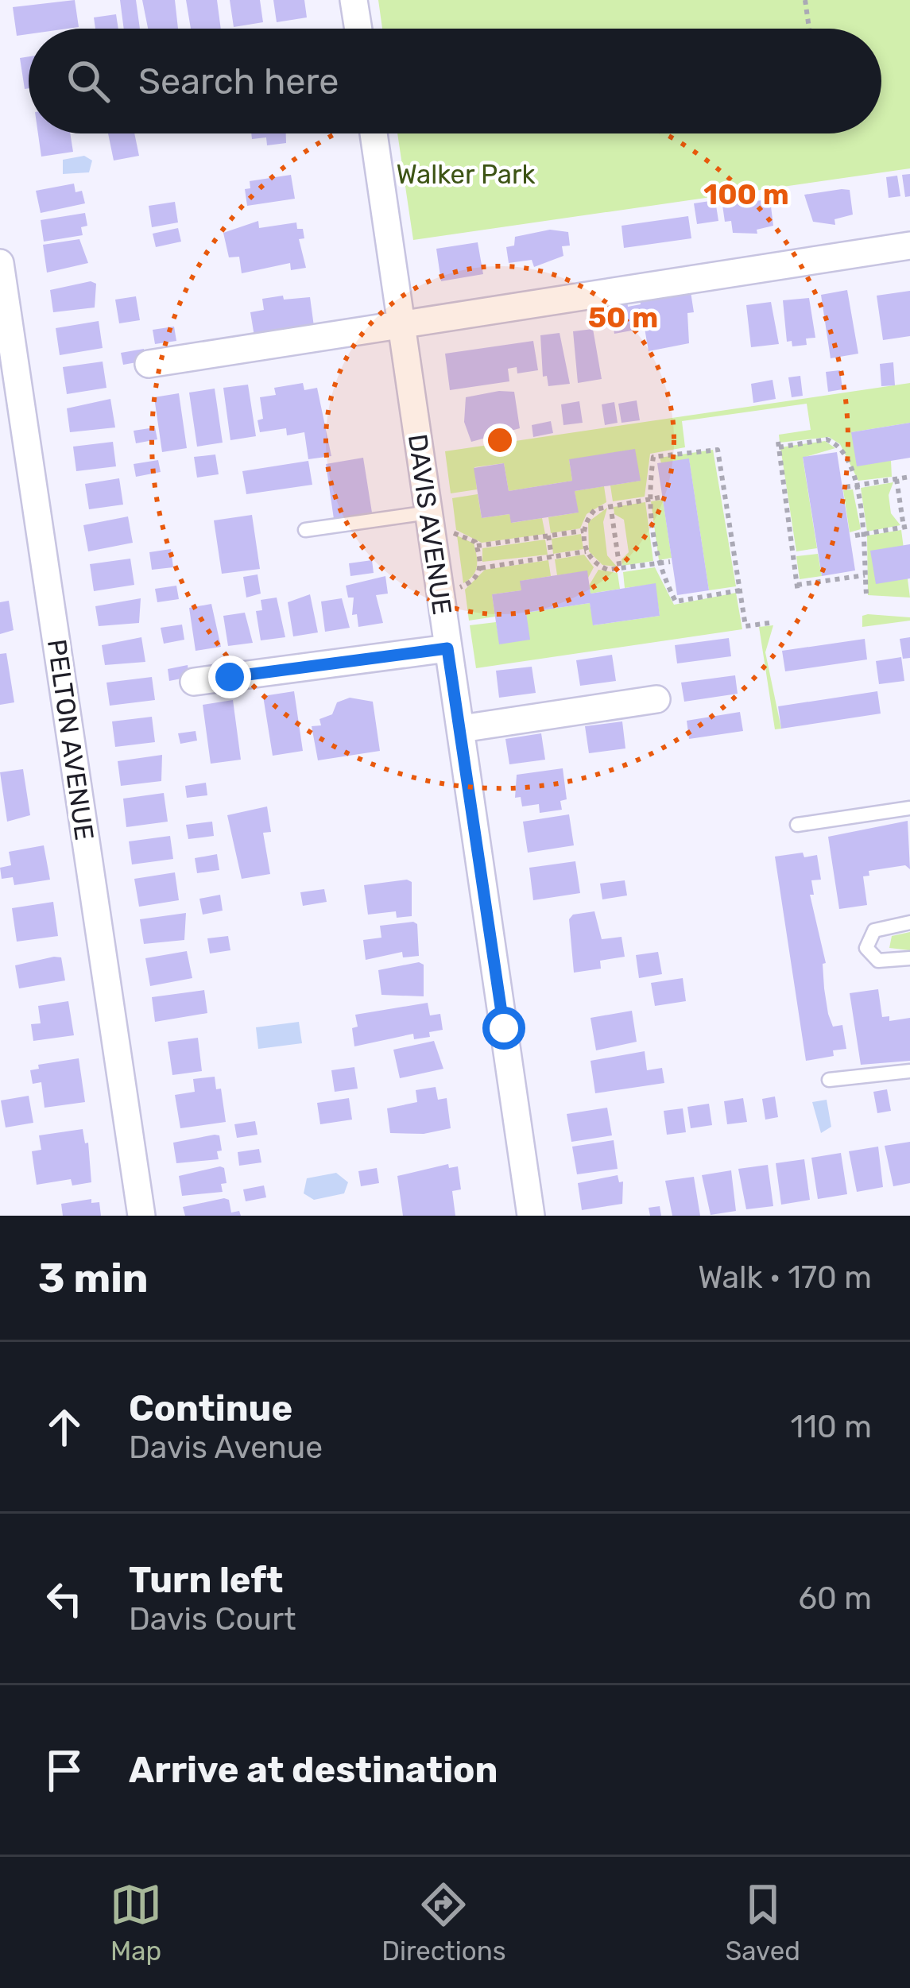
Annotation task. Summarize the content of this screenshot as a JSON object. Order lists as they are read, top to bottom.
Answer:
{
  "streets": {
    "street": ["DAVIS AVENUE", "PELTON AVENUE"]
  },
  "parks": ["Walker Park"],
  "page": {
    "search": "Search here",
    "heading": ["3 min", "Walk · 170 m"],
    "list": [
      ["Continue", "Davis Avenue", "110 m"],
      ["Turn left", "Davis Court", "60 m"],
      "Arrive at destination"
    ],
    "nav": ["Map", "Directions", "Saved"]
  },
  "rings": ["100 m", "50 m"]
}
